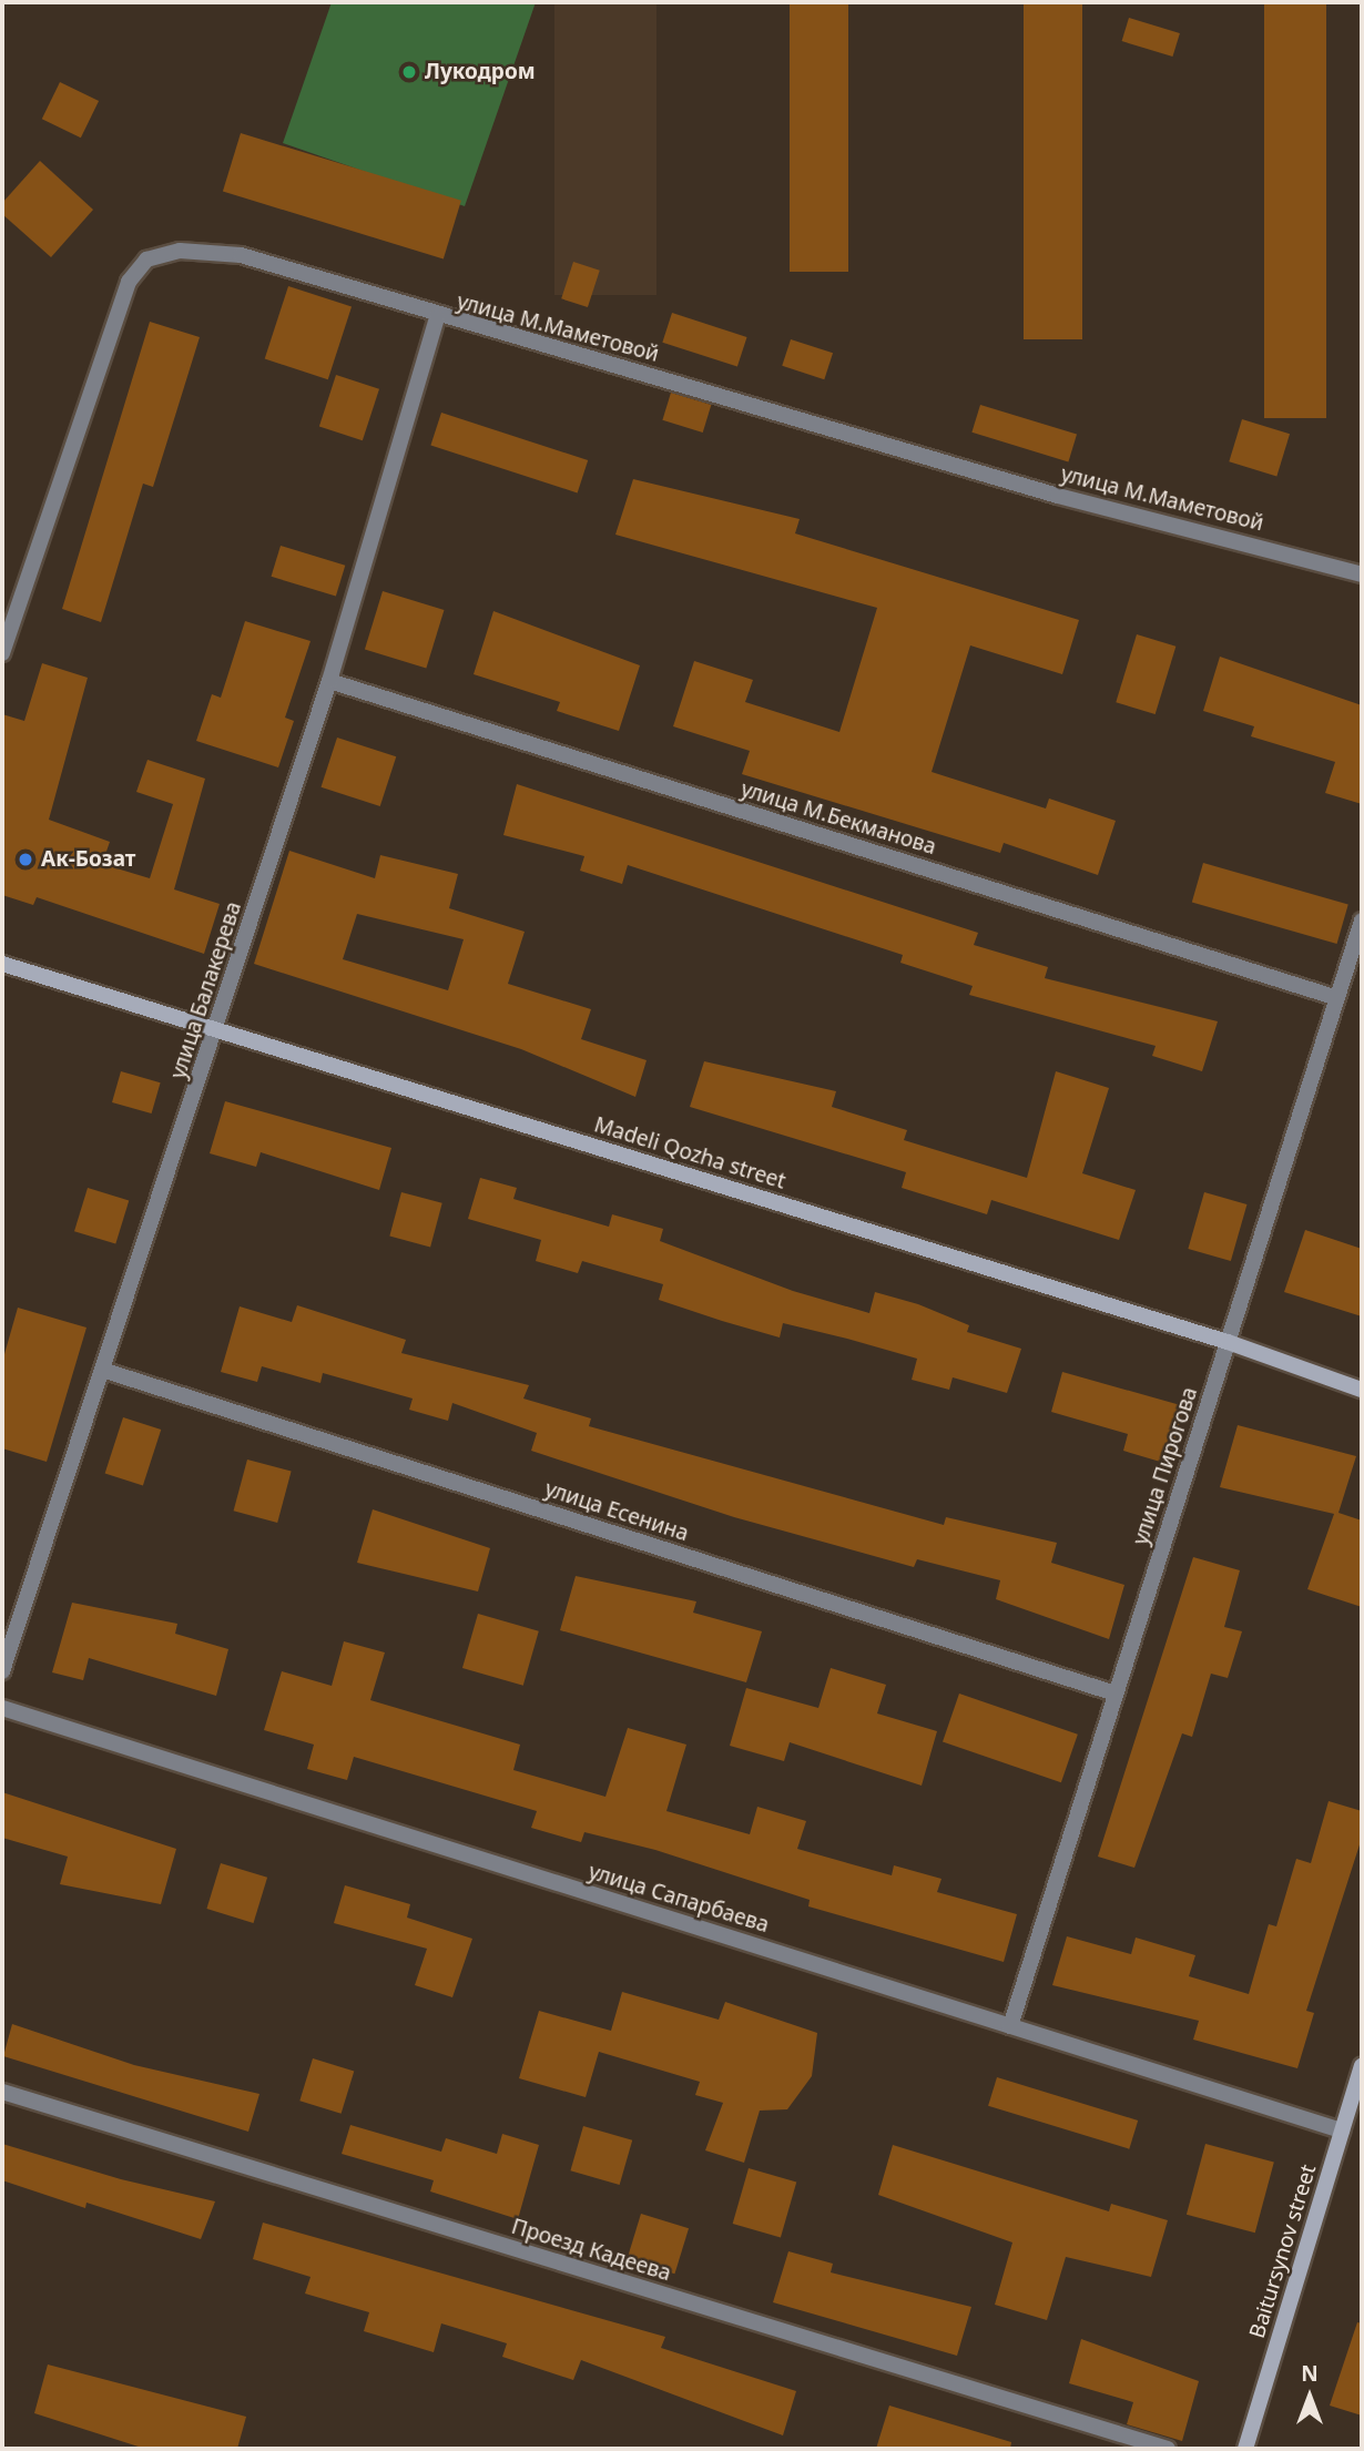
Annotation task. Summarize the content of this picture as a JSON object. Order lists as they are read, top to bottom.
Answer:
{
  "streets": {
    "main road": ["Madeli Qozha street", "Baitursynov street"],
    "street": [
      "улица М.Маметовой",
      "улица М.Бекманова",
      "улица Балакерева",
      "улица Пирогова",
      "улица Есенина",
      "улица Сапарбаева",
      "Проезд Кадеева"
    ]
  },
  "crossings": [
    ["улица М.Маметовой", "улица Балакерева"],
    ["улица М.Бекманова", "улица Балакерева"],
    ["улица М.Бекманова", "улица Пирогова"],
    ["улица Балакерева", "Madeli Qozha street"],
    ["улица Балакерева", "улица Есенина"],
    ["Madeli Qozha street", "улица Пирогова"],
    ["улица Пирогова", "улица Есенина"],
    ["улица Пирогова", "улица Сапарбаева"],
    ["улица Сапарбаева", "Baitursynov street"]
  ],
  "places": ["Лукодром", "Ак-Бозат"],
  "north": "top"
}
